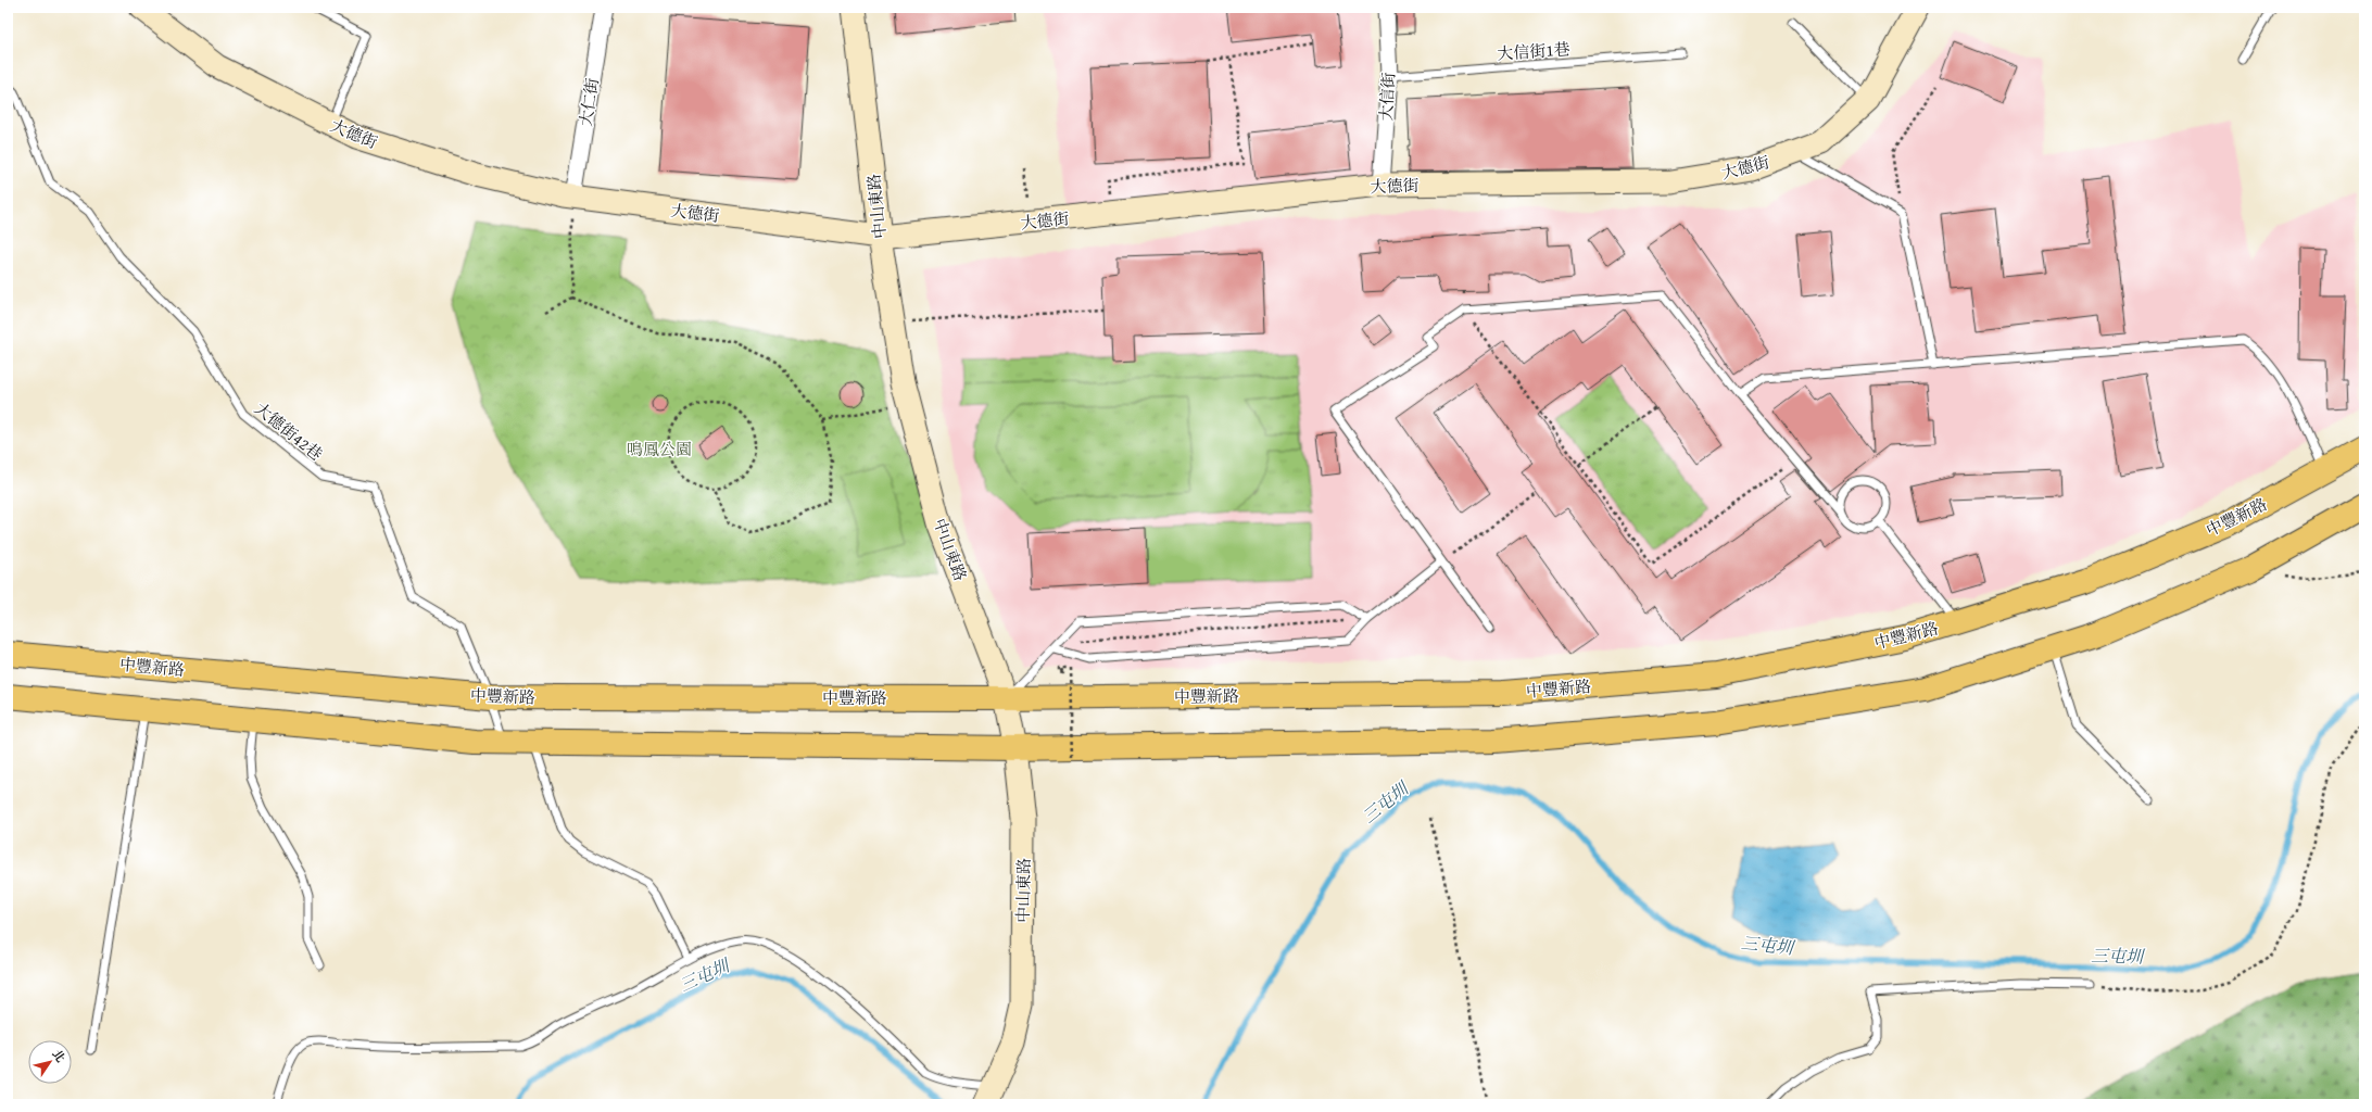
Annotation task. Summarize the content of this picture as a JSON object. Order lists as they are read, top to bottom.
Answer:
{
  "streets": {
    "main road": ["中豐新路"],
    "street": [
      "大信街",
      "大仁街",
      "大德街",
      "中山東路"
    ],
    "lane": ["大信街1巷", "大德街42巷"]
  },
  "crossings": [
    ["大信街1巷", "大信街"],
    ["大信街", "大德街"],
    ["大仁街", "大德街"],
    ["大德街", "中山東路"],
    ["中山東路", "中豐新路"],
    ["大德街42巷", "中豐新路"]
  ],
  "water": ["三屯圳"],
  "parks": ["鳴鳳公園"],
  "north": "top right"
}
